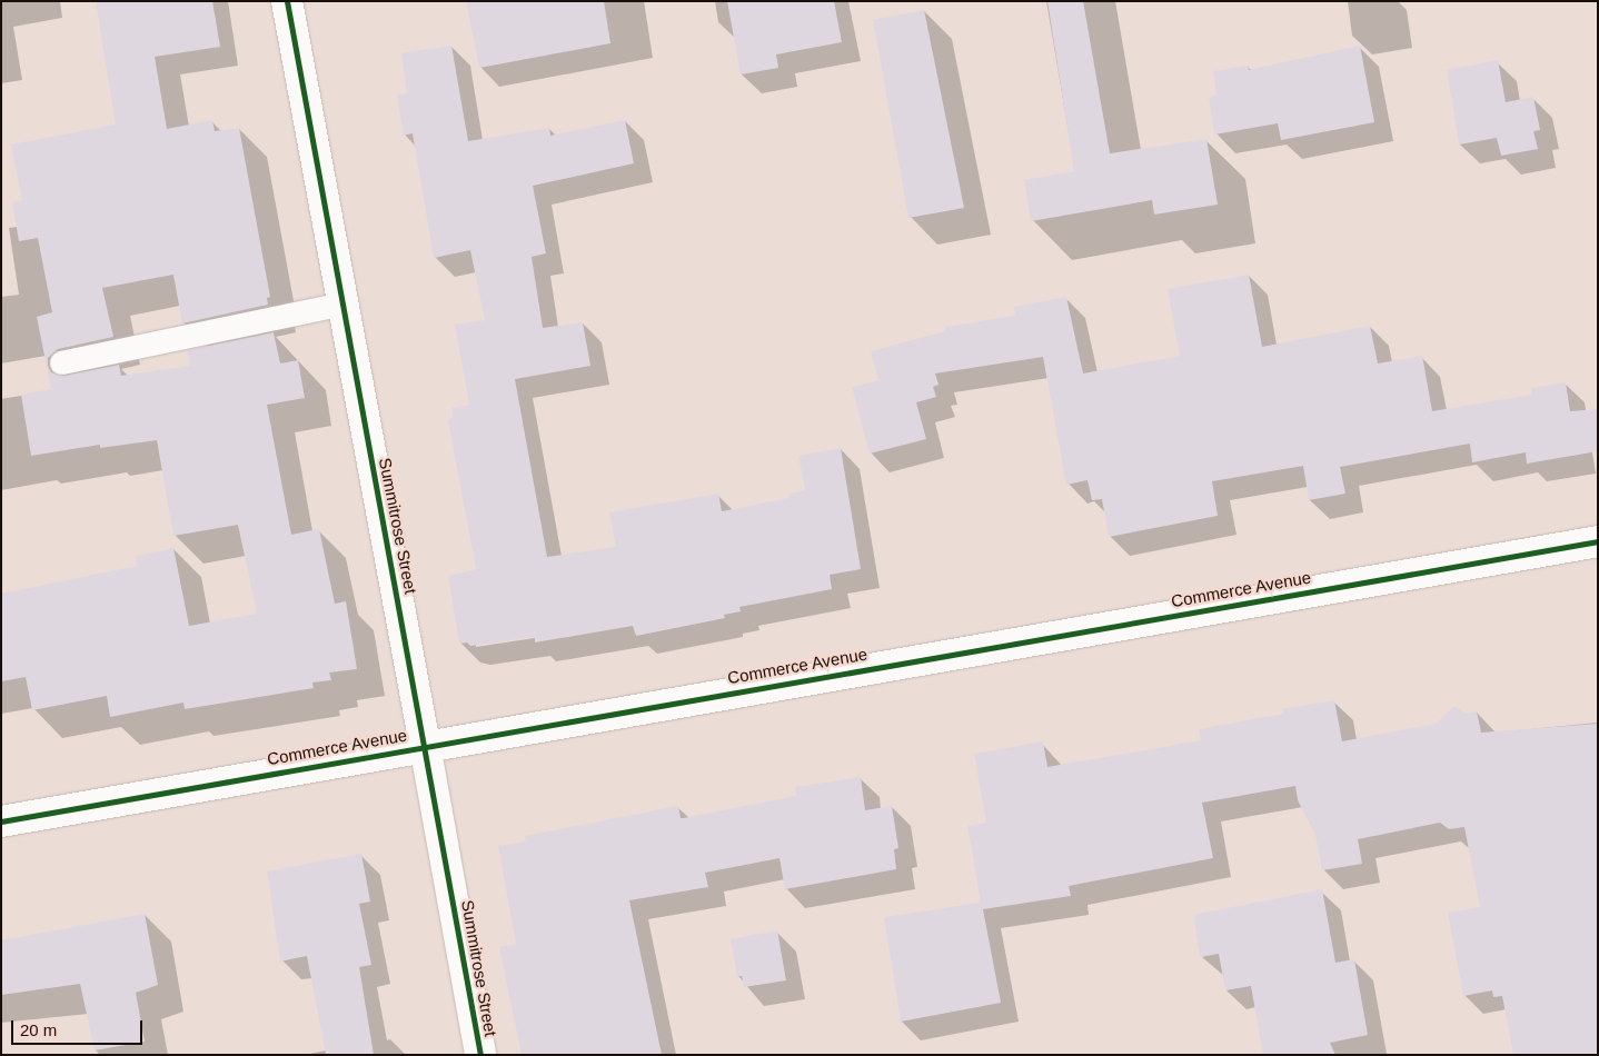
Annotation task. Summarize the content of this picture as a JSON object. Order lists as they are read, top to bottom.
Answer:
{
  "streets": {
    "street": ["Summitrose Street", "Commerce Avenue"]
  },
  "crossings": [
    ["Summitrose Street", "Commerce Avenue"]
  ],
  "scale_bar": "20 m"
}
